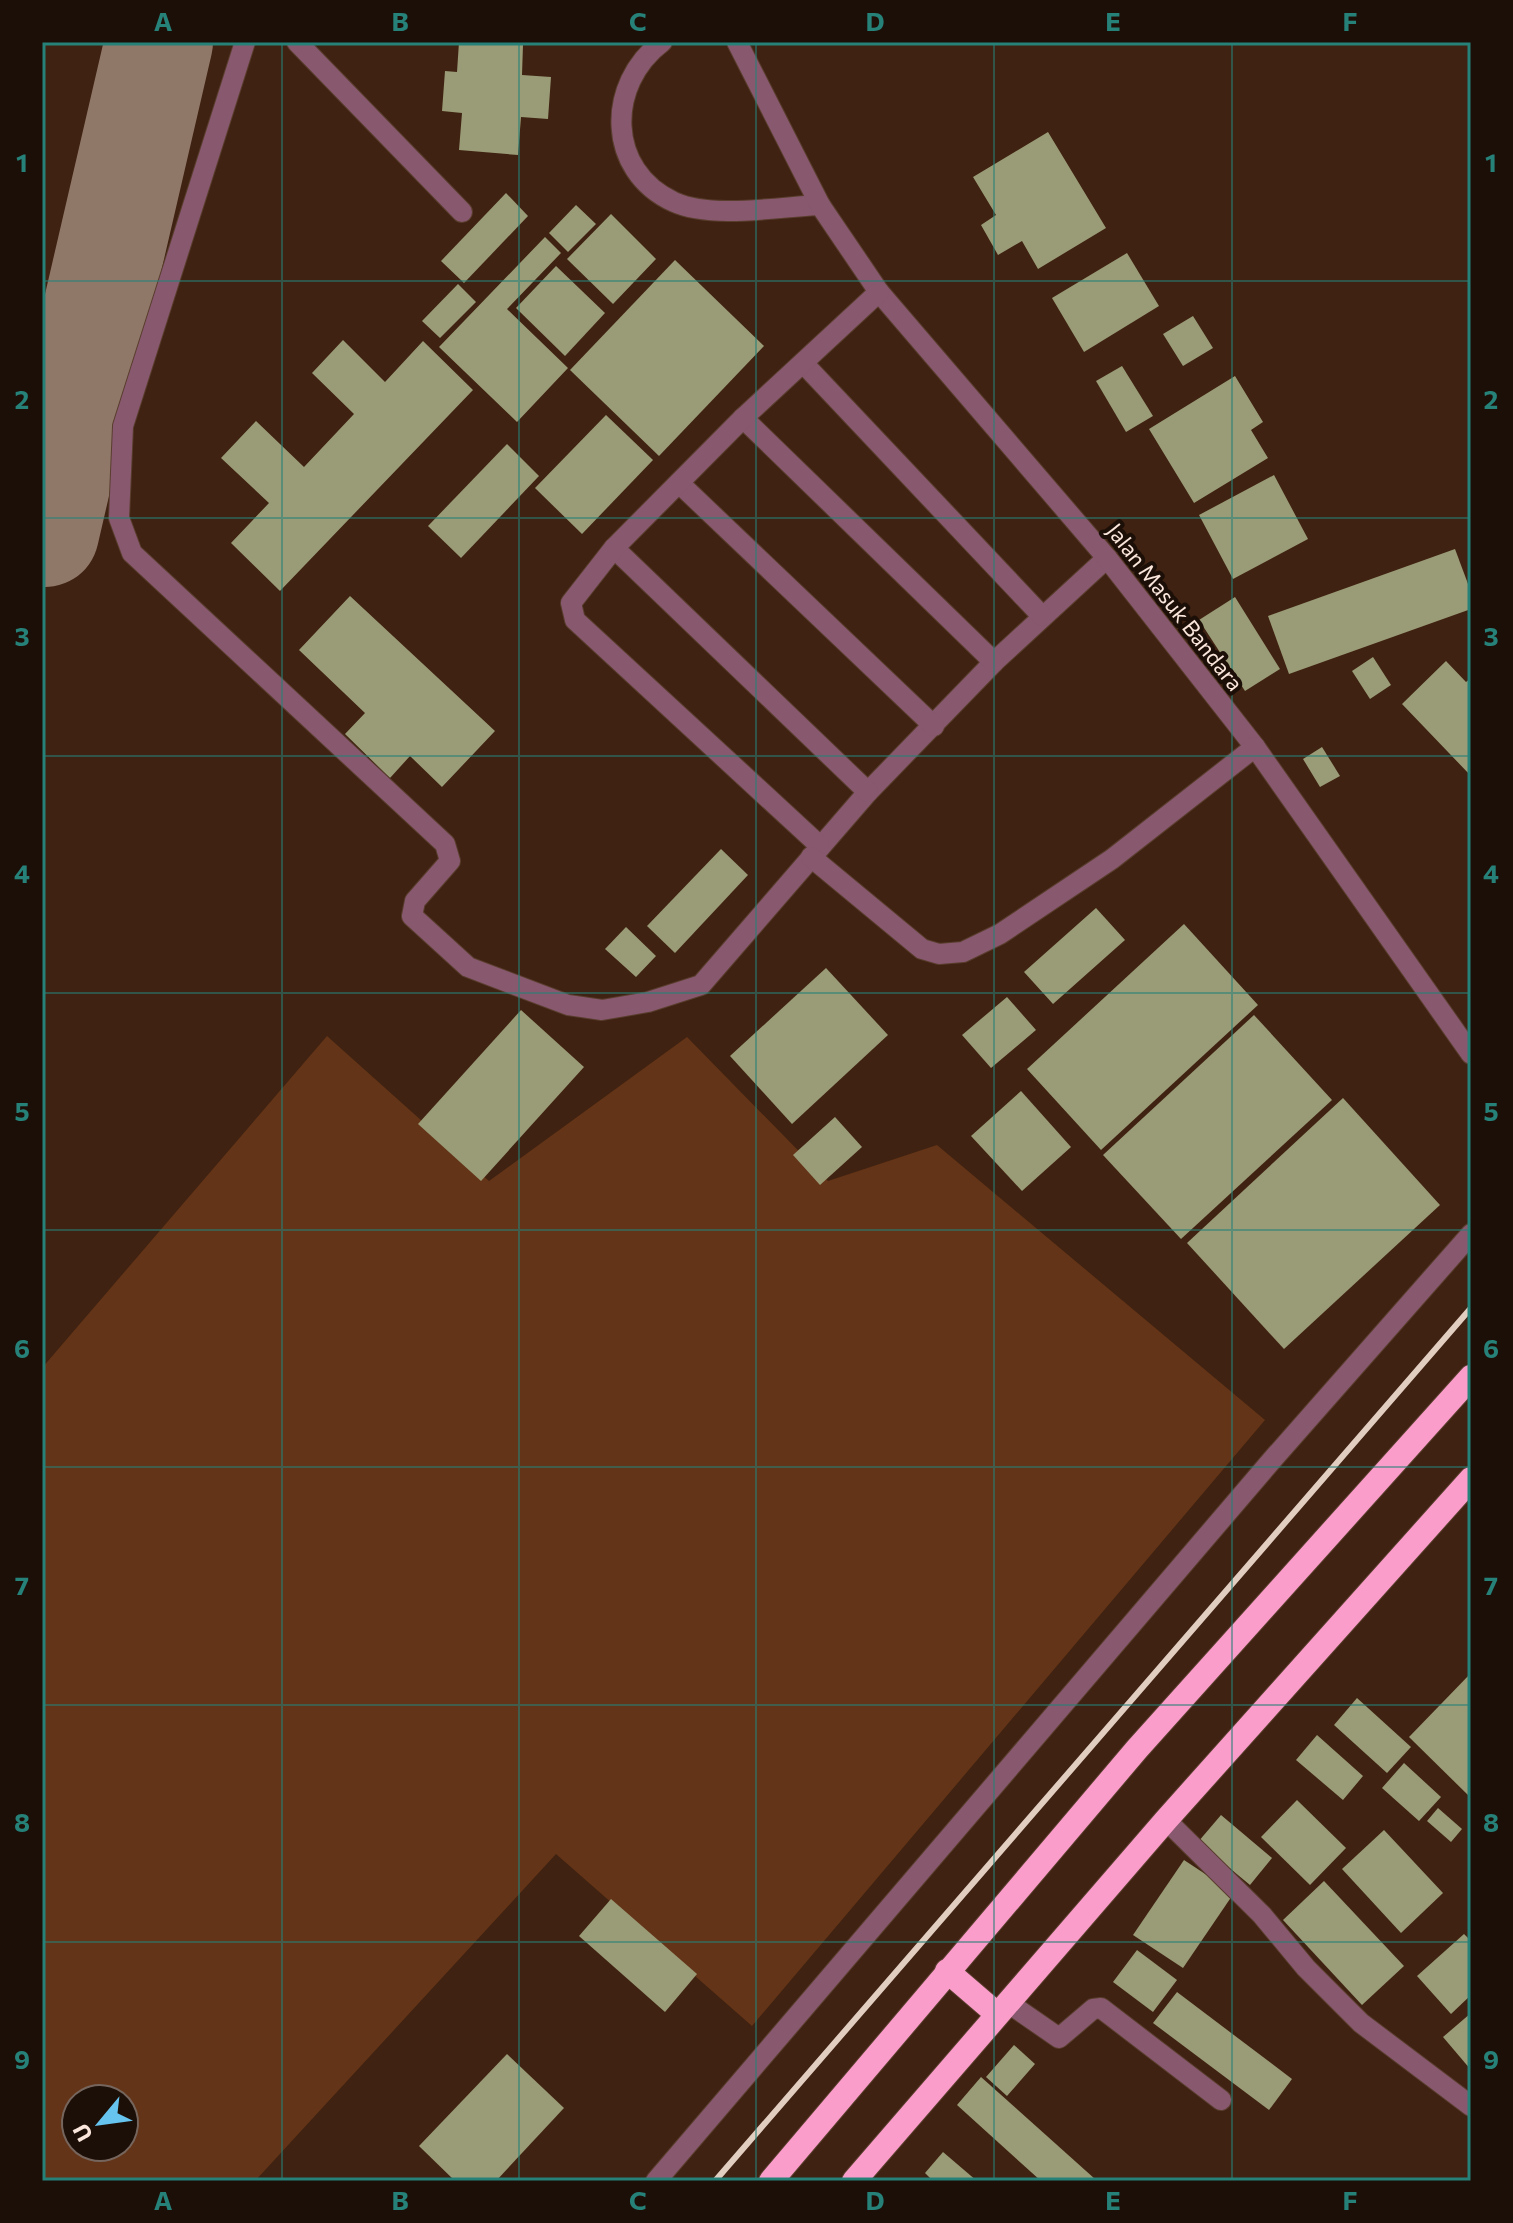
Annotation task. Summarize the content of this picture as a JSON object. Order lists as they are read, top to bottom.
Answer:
{
  "streets": {
    "street": ["Jalan Masuk Bandara"]
  },
  "north": "bottom left",
  "grid": {
    "columns": [
      "A",
      "B",
      "C",
      "D",
      "E",
      "F"
    ],
    "rows": [
      "1",
      "2",
      "3",
      "4",
      "5",
      "6",
      "7",
      "8",
      "9"
    ]
  }
}
